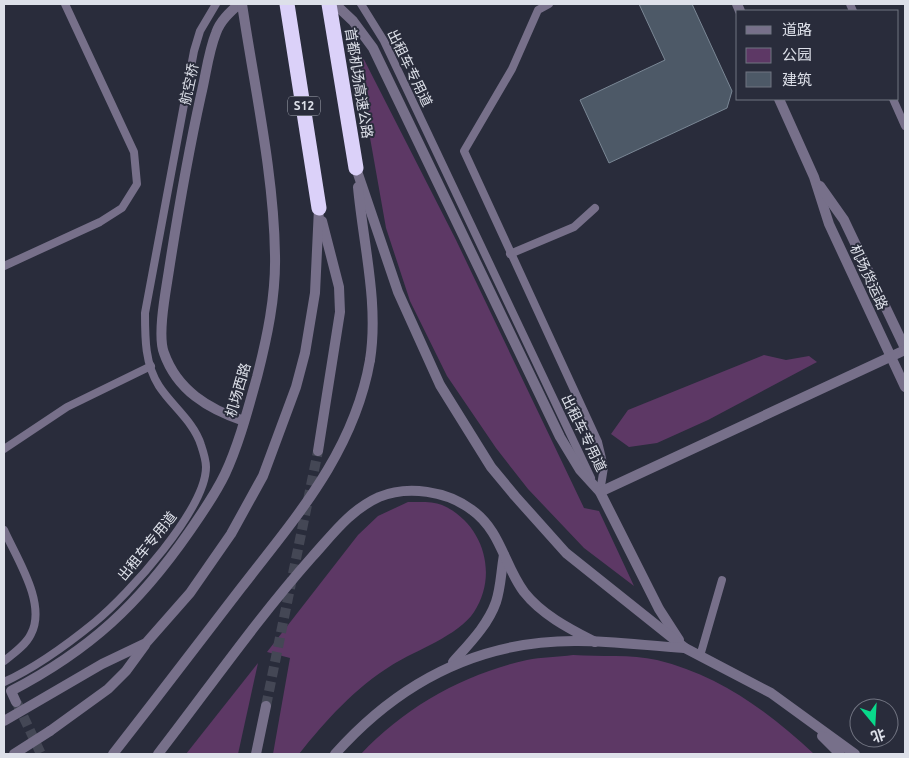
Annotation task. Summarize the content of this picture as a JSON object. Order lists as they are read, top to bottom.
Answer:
{
  "streets": {
    "highway": ["首都机场高速公路", "S12"],
    "street": ["航空桥", "机场货运路", "机场西路"],
    "lane": ["出租车专用道"]
  },
  "crossings": [
    ["航空桥", "机场西路"]
  ],
  "legend": ["道路", "公园", "建筑"],
  "north": "bottom"
}
